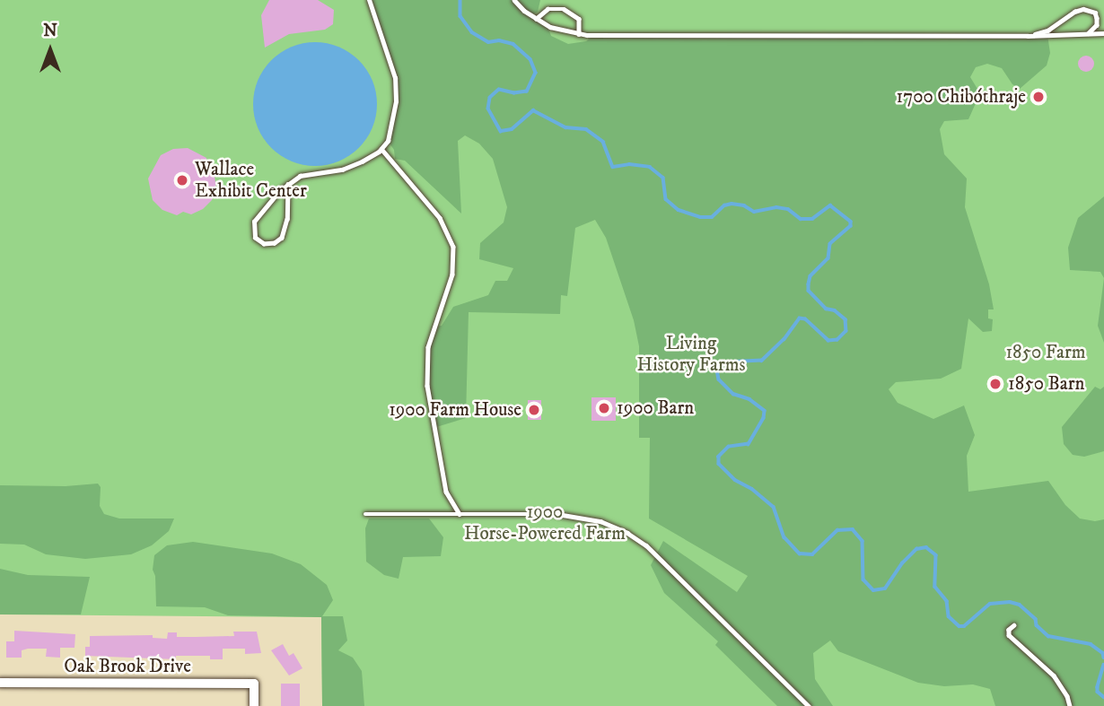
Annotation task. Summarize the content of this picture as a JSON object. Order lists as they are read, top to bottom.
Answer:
{
  "streets": {
    "street": ["Oak Brook Drive"]
  },
  "parks": ["Living History Farms", "1850 Farm", "1900 Horse-Powered Farm"],
  "places": [
    "1700 Chibóthraje",
    "Wallace Exhibit Center",
    "1850 Barn",
    "1900 Barn",
    "1900 Farm House"
  ],
  "north": "top"
}
